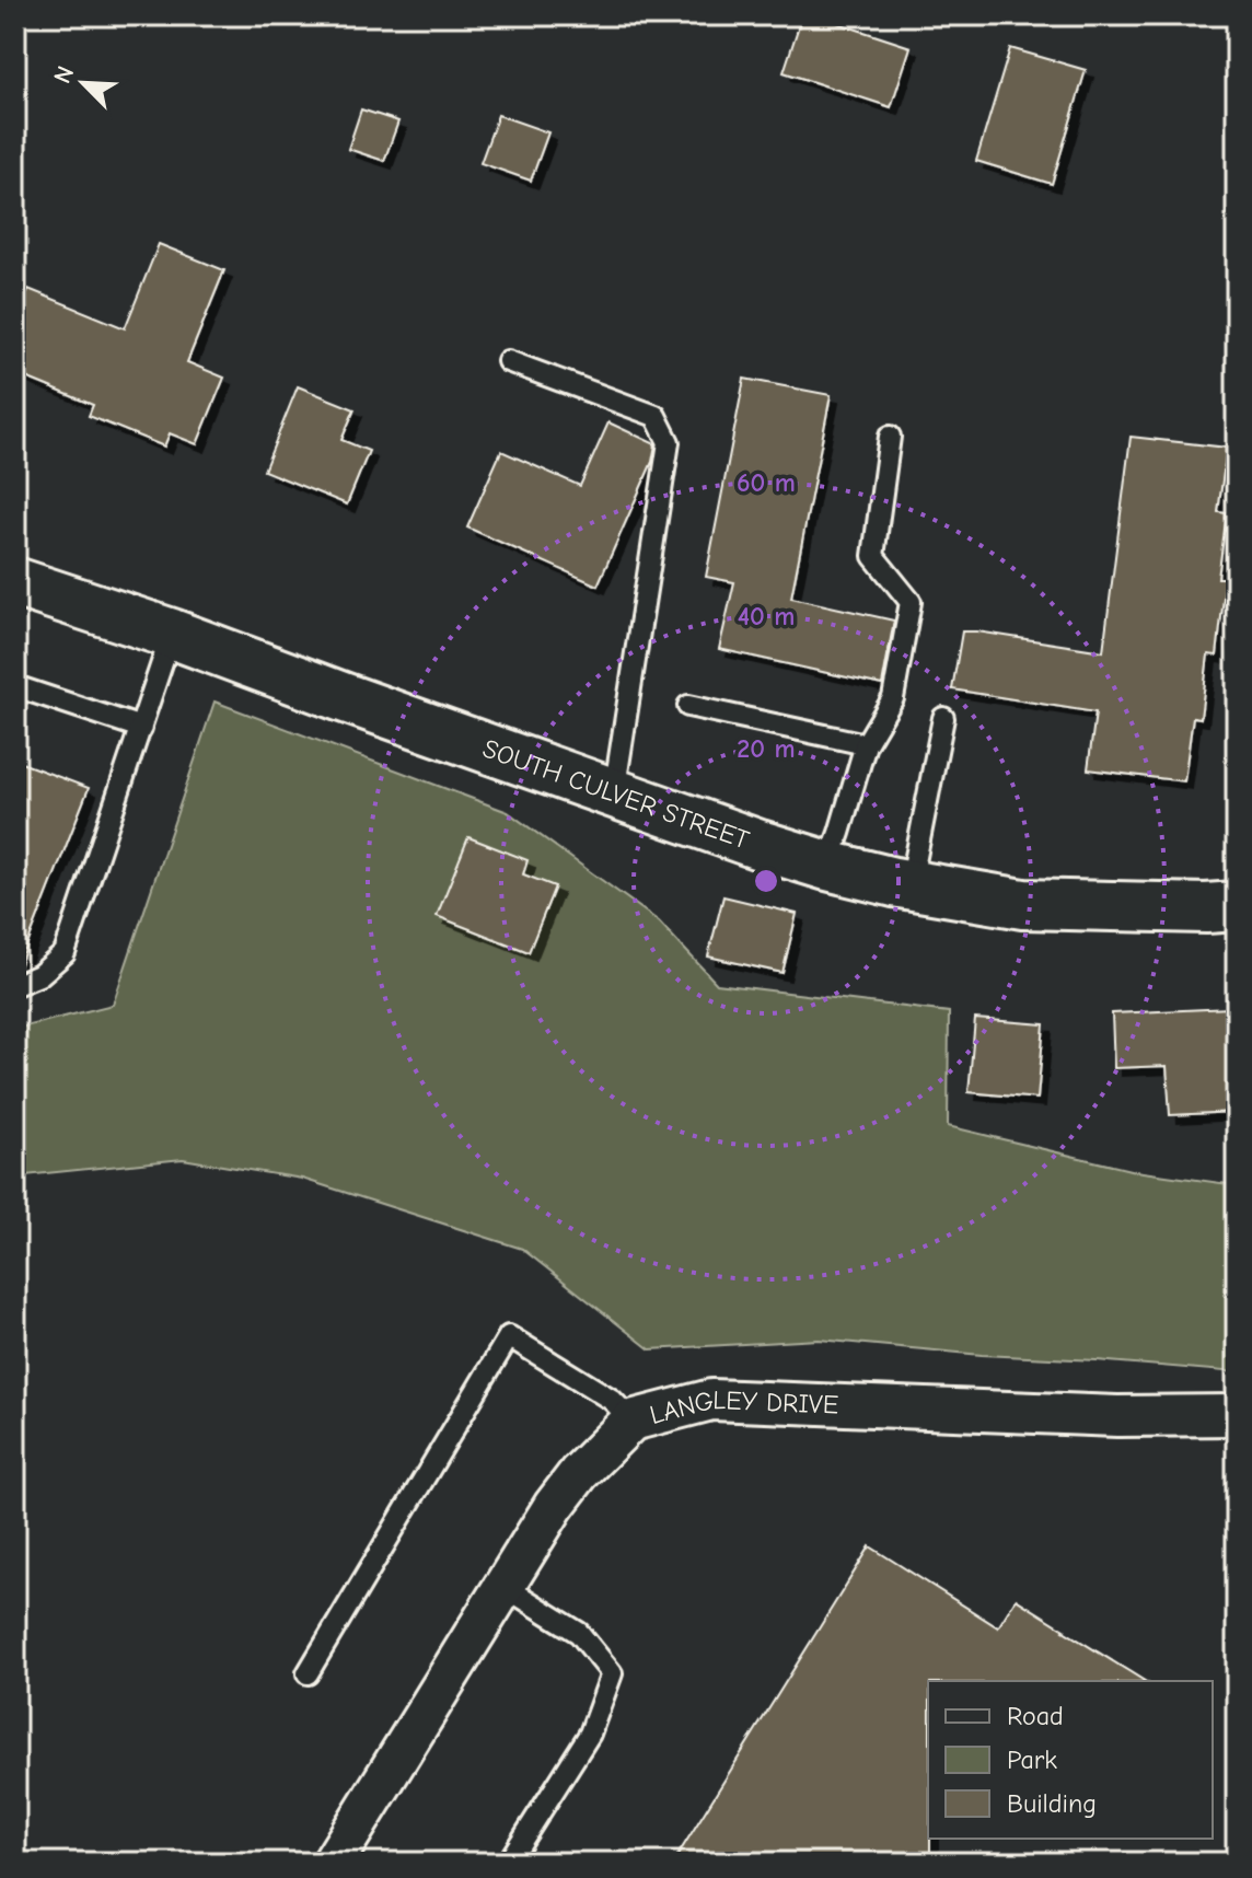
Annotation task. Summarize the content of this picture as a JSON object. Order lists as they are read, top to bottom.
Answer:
{
  "streets": {
    "street": ["SOUTH CULVER STREET", "LANGLEY DRIVE"]
  },
  "legend": ["Road", "Park", "Building"],
  "north": "top left",
  "rings": ["60 m", "40 m", "20 m"]
}
